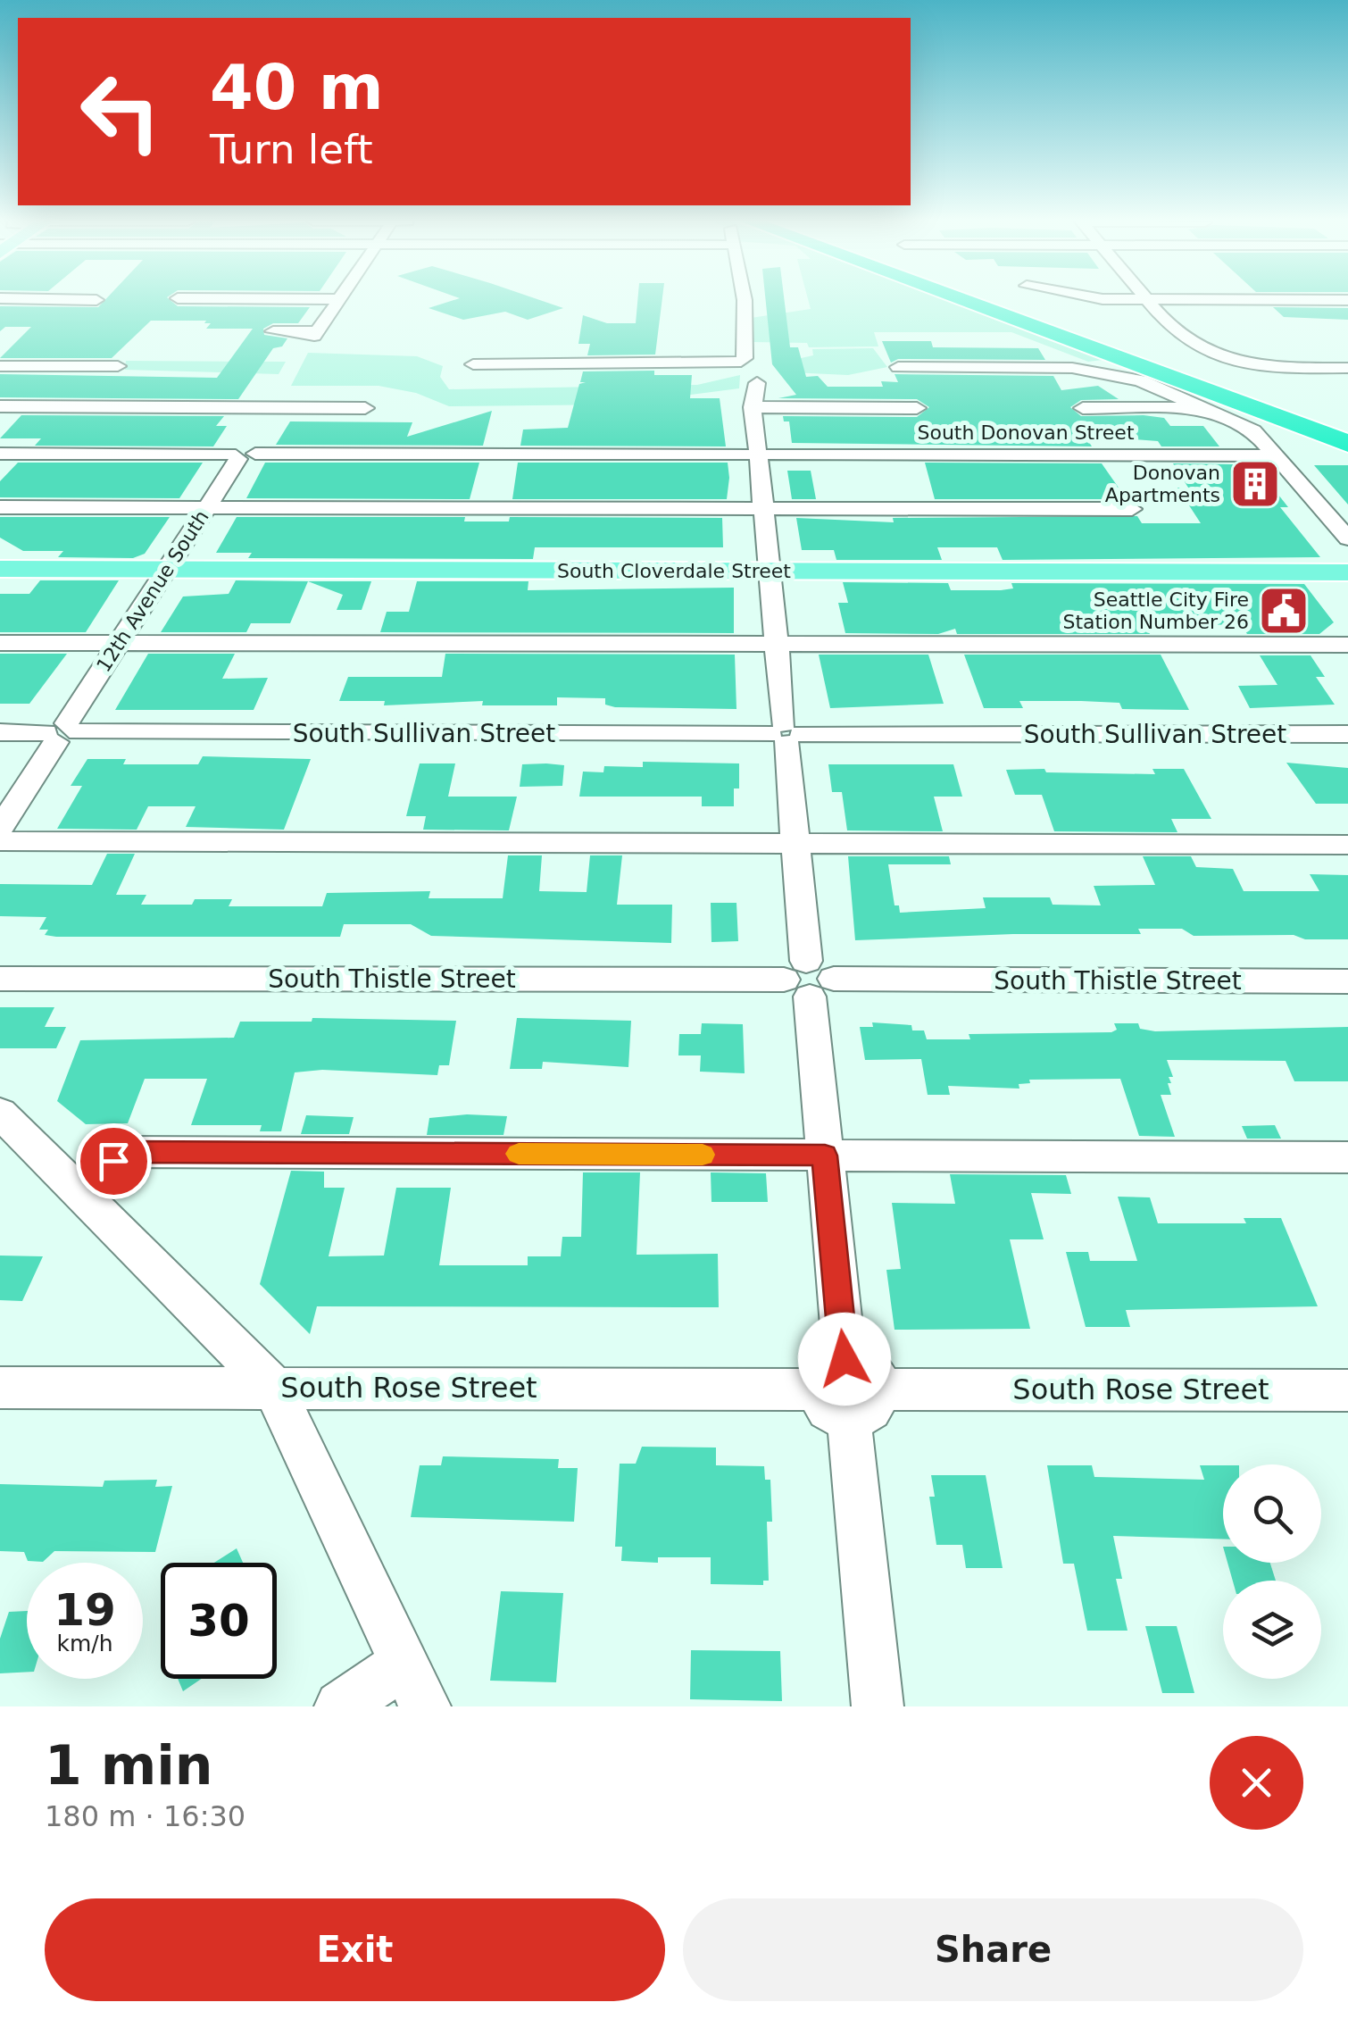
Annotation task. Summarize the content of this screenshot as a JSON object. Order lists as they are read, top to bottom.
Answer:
{
  "streets": {
    "main road": ["South Cloverdale Street"],
    "street": [
      "South Donovan Street",
      "12th Avenue South",
      "South Sullivan Street",
      "South Thistle Street",
      "South Rose Street"
    ]
  },
  "crossings": [
    ["South Donovan Street", "12th Avenue South"],
    ["South Cloverdale Street", "12th Avenue South"],
    ["12th Avenue South", "South Sullivan Street"]
  ],
  "places": {
    "building": ["Donovan Apartments"],
    "public building": ["Seattle City Fire Station Number 26"]
  },
  "page": {
    "turn": ["40 m", "Turn left"],
    "speed": "19 km/h",
    "limit": "30",
    "heading": ["1 min", "180 m · 16:30"],
    "buttons": ["Exit", "Share"]
  }
}
